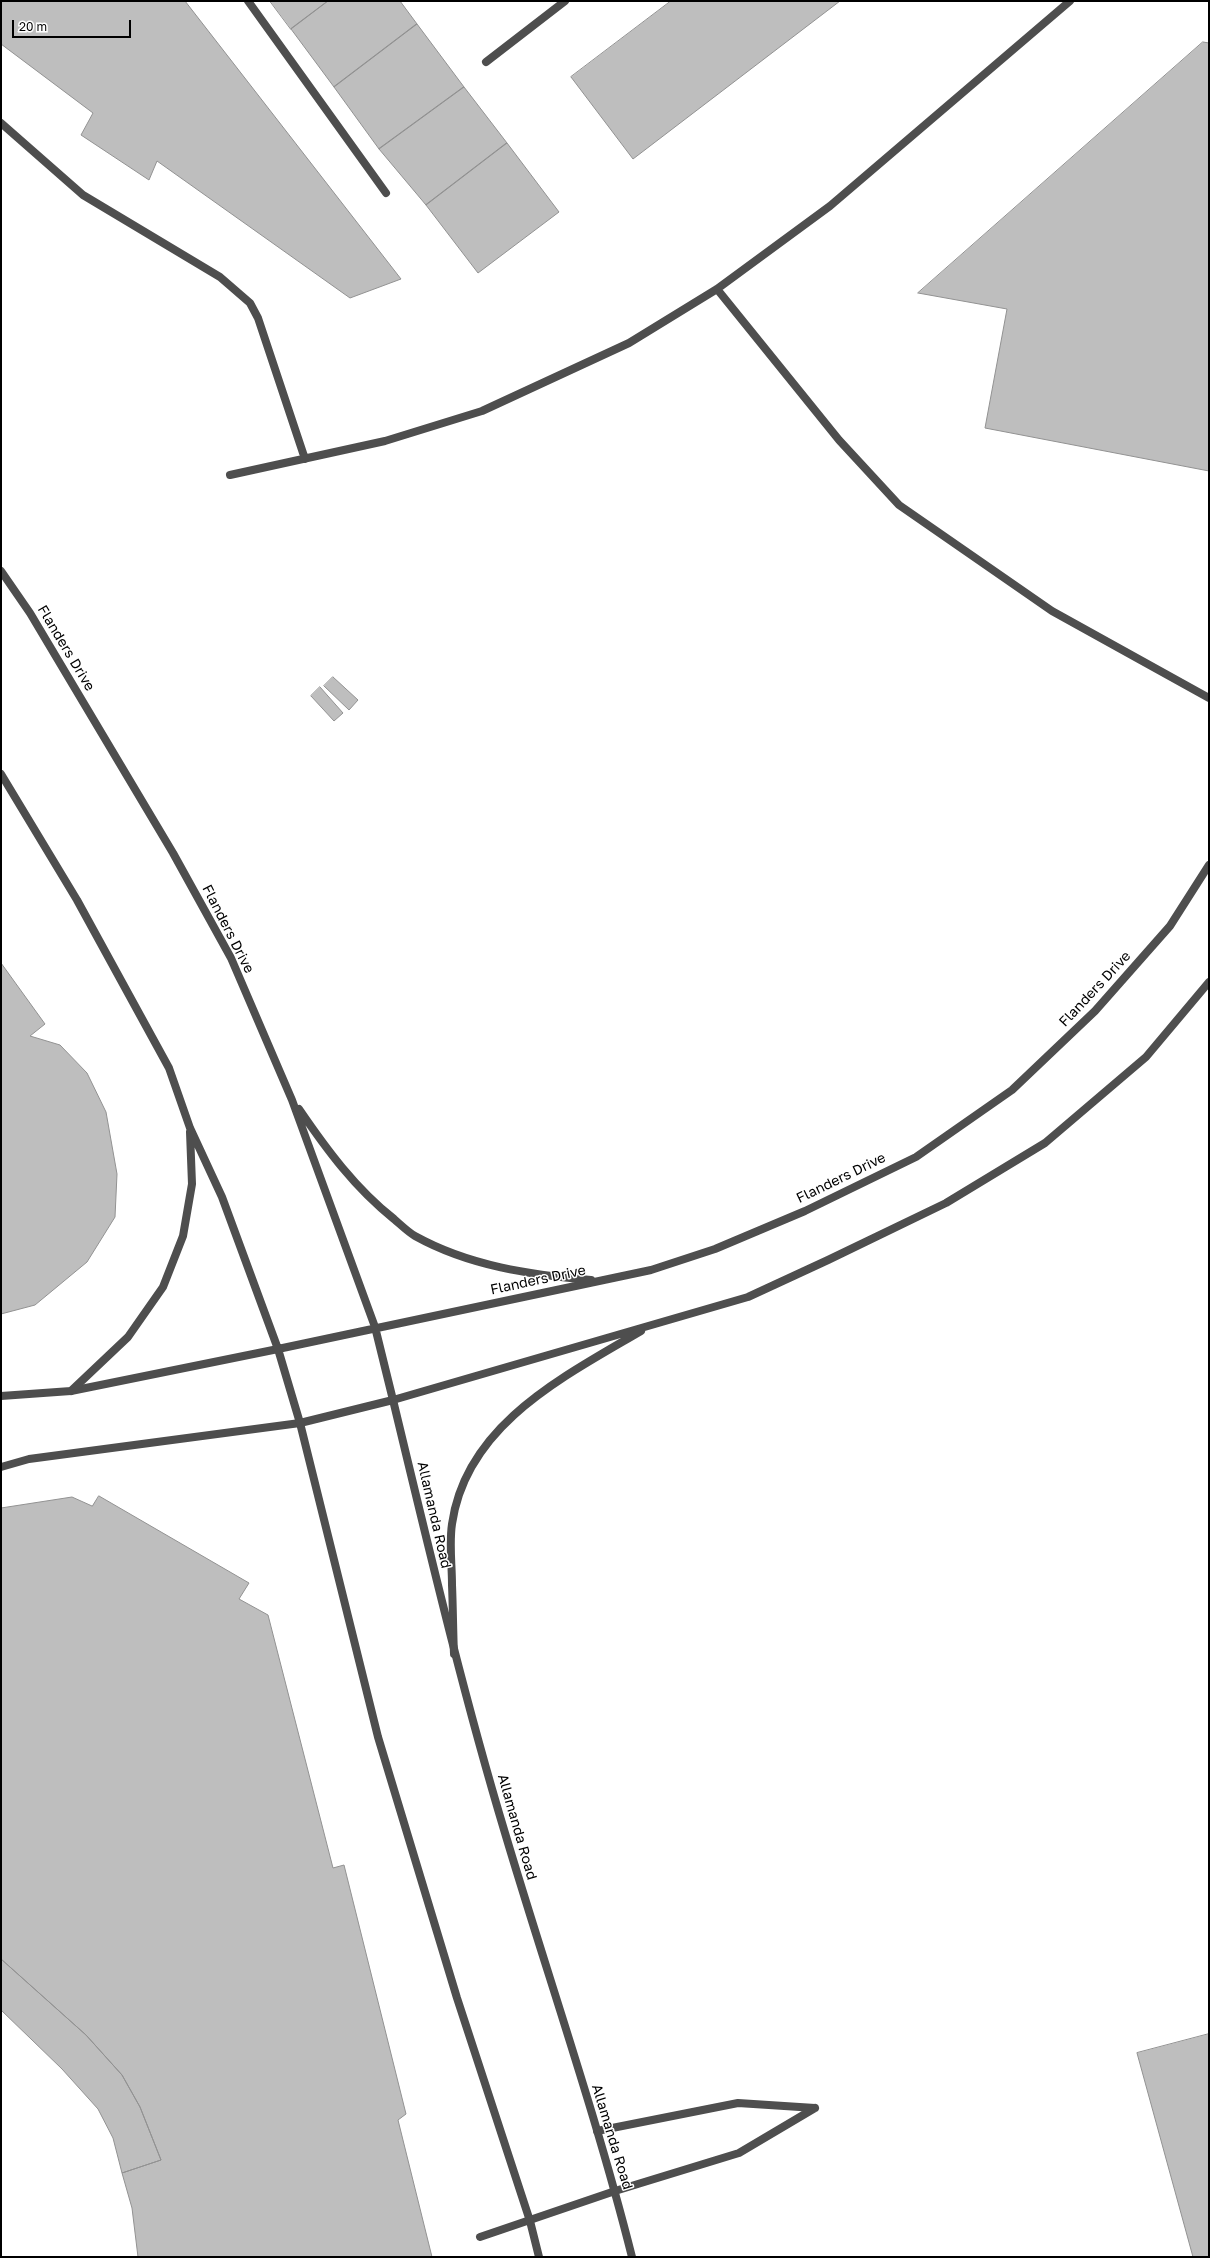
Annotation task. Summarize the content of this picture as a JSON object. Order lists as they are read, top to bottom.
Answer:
{
  "streets": {
    "street": ["Flanders Drive", "Allamanda Road"]
  },
  "crossings": [
    ["Flanders Drive", "Allamanda Road"]
  ],
  "scale_bar": "20 m"
}
